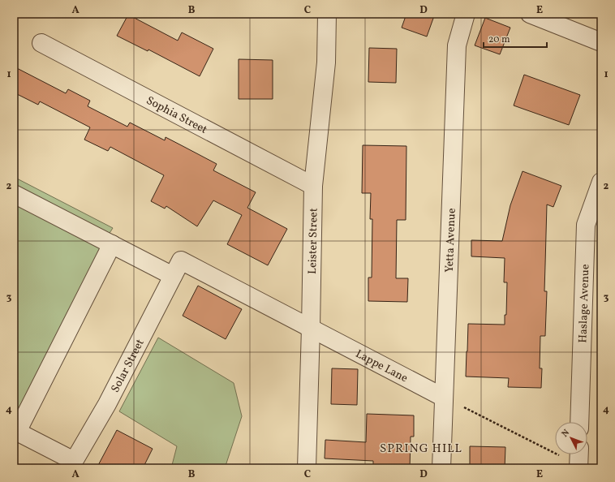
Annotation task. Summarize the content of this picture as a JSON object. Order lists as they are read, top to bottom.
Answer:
{
  "streets": {
    "street": [
      "Sophia Street",
      "Yetta Avenue",
      "Leister Street",
      "Haslage Avenue",
      "Solar Street",
      "Lappe Lane"
    ]
  },
  "crossings": [
    ["Sophia Street", "Leister Street"],
    ["Yetta Avenue", "Lappe Lane"],
    ["Leister Street", "Lappe Lane"],
    ["Solar Street", "Lappe Lane"]
  ],
  "districts": ["SPRING HILL"],
  "scale_bar": "20 m",
  "north": "top left",
  "grid": {
    "columns": [
      "A",
      "B",
      "C",
      "D",
      "E"
    ],
    "rows": [
      "1",
      "2",
      "3",
      "4"
    ]
  }
}
